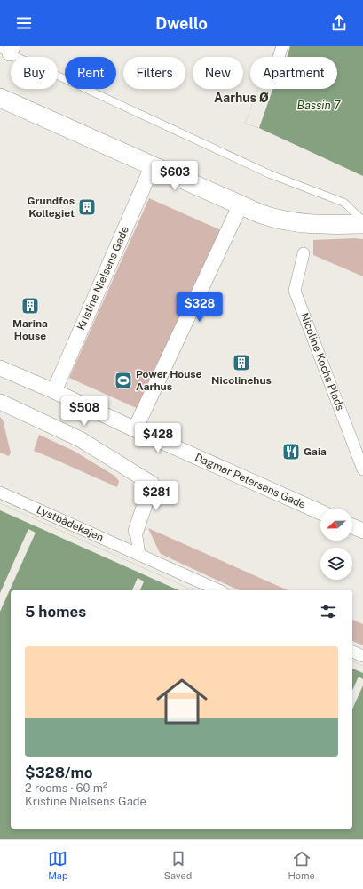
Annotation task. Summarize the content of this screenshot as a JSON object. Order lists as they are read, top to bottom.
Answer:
{
  "streets": {
    "street": [
      "Kristine Nielsens Gade",
      "Nicoline Kochs Plads",
      "Dagmar Petersens Gade",
      "Lystbådekajen"
    ]
  },
  "crossings": [
    ["Kristine Nielsens Gade", "Dagmar Petersens Gade"]
  ],
  "districts": ["Aarhus Ø"],
  "water": ["Bassin 7"],
  "places": {
    "building": ["Grundfos Kollegiet", "Marina House", "Nicolinehus"],
    "sports": ["Power House Aarhus"],
    "restaurant": ["Gaia"]
  },
  "north": "left",
  "page": {
    "header": "Dwello",
    "chip": [
      "Buy",
      "Rent",
      "Filters",
      "New",
      "Apartment"
    ],
    "price": [
      "$603",
      "$328",
      "$508",
      "$428",
      "$281"
    ],
    "heading": "5 homes",
    "list": [
      {
        "name": "$328/mo",
        "note": "2 rooms · 60 m² · Kristine Nielsens Gade"
      }
    ],
    "tabs": ["Map", "Saved", "Home"]
  }
}
